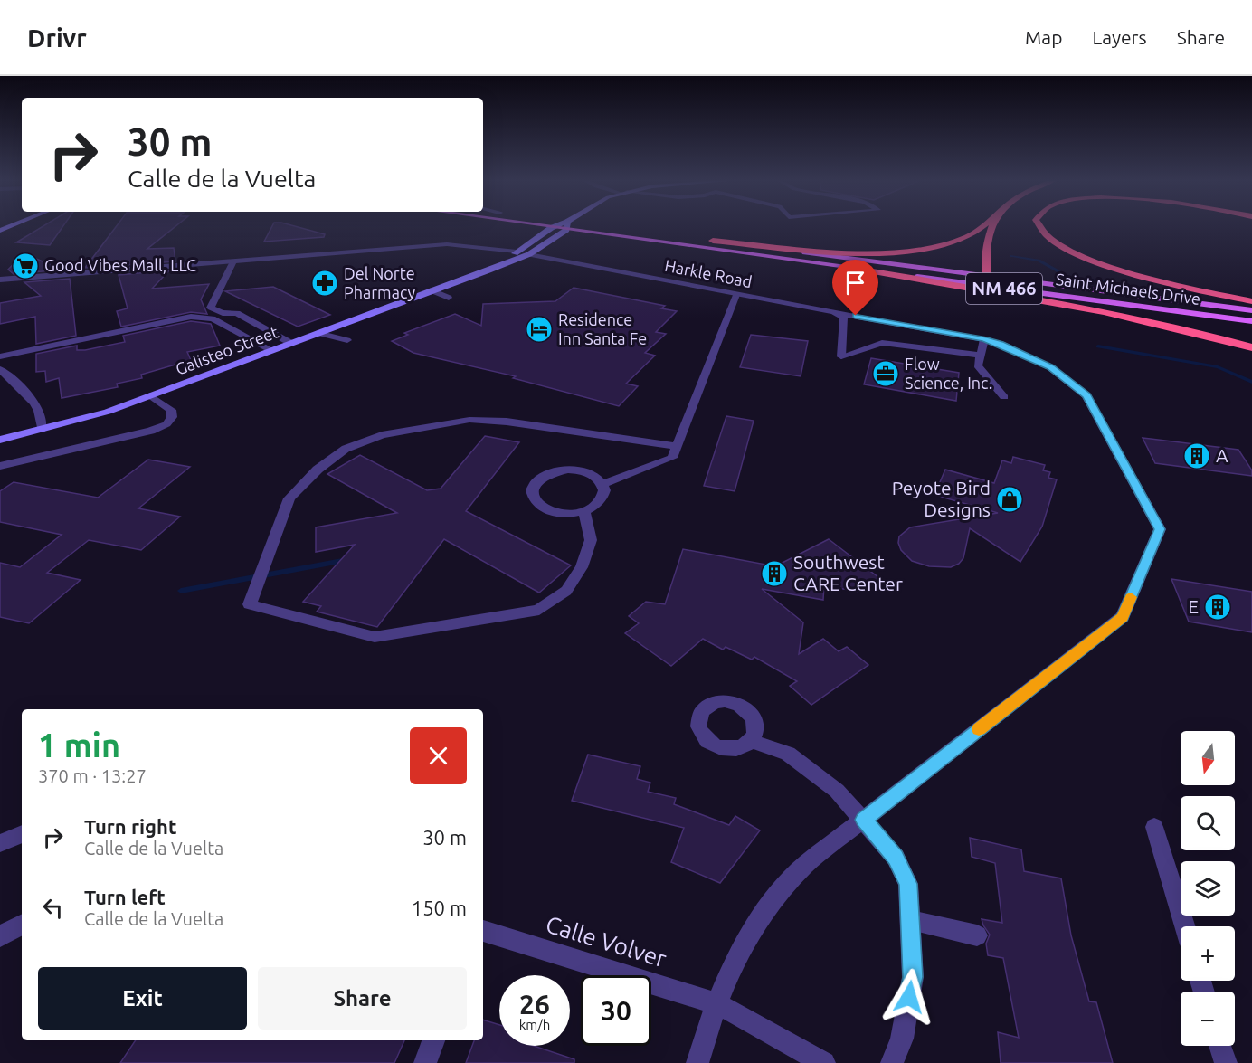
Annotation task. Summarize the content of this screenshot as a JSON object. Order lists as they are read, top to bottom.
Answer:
{
  "streets": {
    "main road": ["NM 466", "Saint Michaels Drive"],
    "street": ["Harkle Road", "Galisteo Street", "Calle Volver"]
  },
  "crossings": [
    ["Harkle Road", "Galisteo Street"]
  ],
  "places": {
    "supermarket": ["Good Vibes Mall, LLC"],
    "pharmacy": ["Del Norte Pharmacy"],
    "hotel": ["Residence Inn Santa Fe"],
    "office": ["Flow Science, Inc."],
    "building": ["A", "Southwest CARE Center", "E"],
    "shop": ["Peyote Bird Designs"]
  },
  "north": "bottom",
  "page": {
    "header": "Drivr",
    "nav": ["Map", "Layers", "Share"],
    "turn": ["30 m", "Calle de la Vuelta"],
    "heading": ["1 min", "370 m · 13:27"],
    "map_buttons": ["+", "−"],
    "list": [
      {
        "name": "Turn right",
        "note": "Calle de la Vuelta",
        "value": "30 m"
      },
      {
        "name": "Turn left",
        "note": "Calle de la Vuelta",
        "value": "150 m"
      }
    ],
    "buttons": ["Exit", "Share"],
    "speed": "26 km/h",
    "limit": "30"
  }
}
